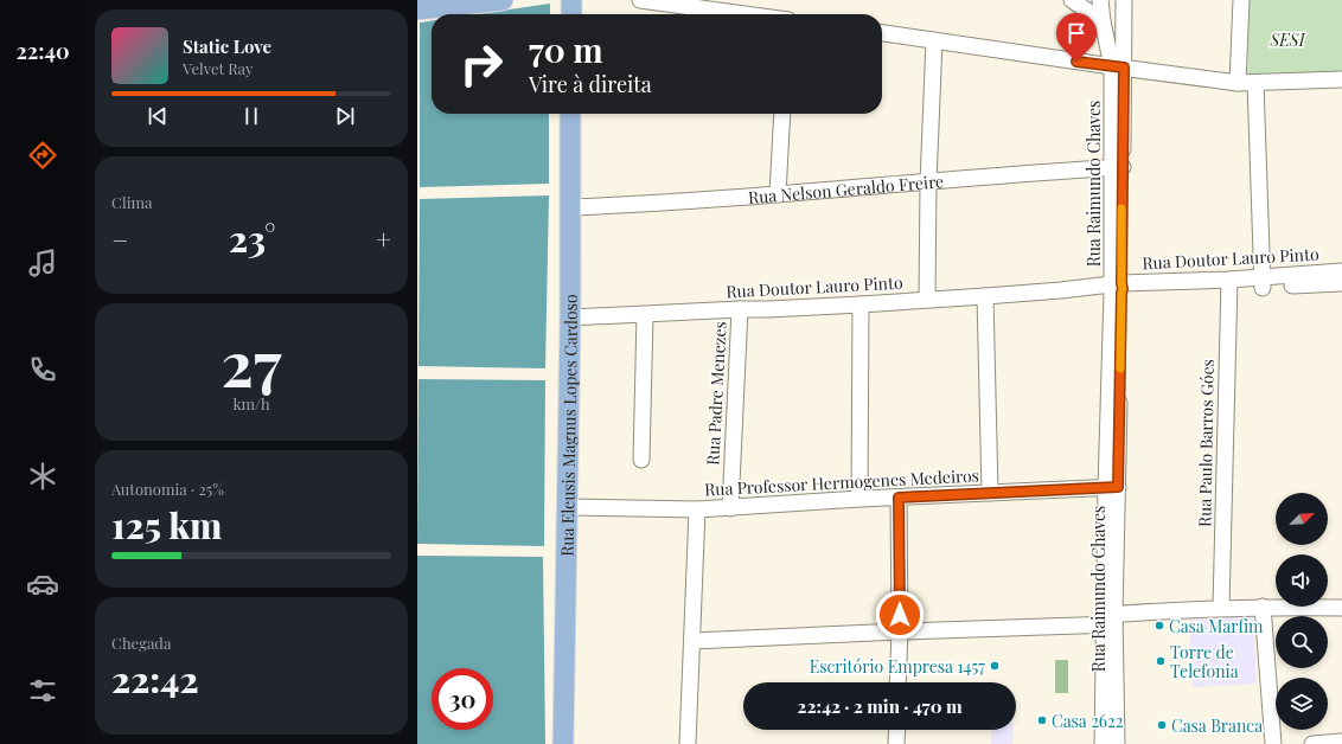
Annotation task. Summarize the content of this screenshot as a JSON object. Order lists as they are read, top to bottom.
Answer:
{
  "streets": {
    "main road": ["Rua Eleusis Magnus Lopes Cardoso"],
    "street": [
      "Rua Raimundo Chaves",
      "Rua Nelson Geraldo Freire",
      "Rua Doutor Lauro Pinto",
      "Rua Padre Menezes",
      "Rua Paulo Barros Góes",
      "Rua Professor Hermogenes Medeiros"
    ]
  },
  "crossings": [
    ["Rua Raimundo Chaves", "Rua Nelson Geraldo Freire"],
    ["Rua Raimundo Chaves", "Rua Doutor Lauro Pinto"],
    ["Rua Raimundo Chaves", "Rua Professor Hermogenes Medeiros"],
    ["Rua Nelson Geraldo Freire", "Rua Eleusis Magnus Lopes Cardoso"],
    ["Rua Doutor Lauro Pinto", "Rua Padre Menezes"],
    ["Rua Doutor Lauro Pinto", "Rua Eleusis Magnus Lopes Cardoso"],
    ["Rua Doutor Lauro Pinto", "Rua Paulo Barros Góes"],
    ["Rua Padre Menezes", "Rua Professor Hermogenes Medeiros"],
    ["Rua Eleusis Magnus Lopes Cardoso", "Rua Professor Hermogenes Medeiros"]
  ],
  "parks": ["SESI"],
  "places": [
    "Casa Marfim",
    "Torre de Telefonia",
    "Escritório Empresa 1457",
    "Casa 2622",
    "Casa Branca"
  ],
  "north": "top right",
  "page": {
    "tabs": "22:40",
    "turn": ["70 m", "Vire à direita"],
    "song": ["Static Love", "Velvet Ray"],
    "tile": [
      "Clima",
      ["27", "km/h"],
      ["Autonomia · 25%", "125 km"],
      ["Chegada", "22:42"]
    ],
    "heat": ["−", "23°", "+"],
    "limit": "30",
    "trip": "22:42 · 2 min · 470 m"
  }
}
